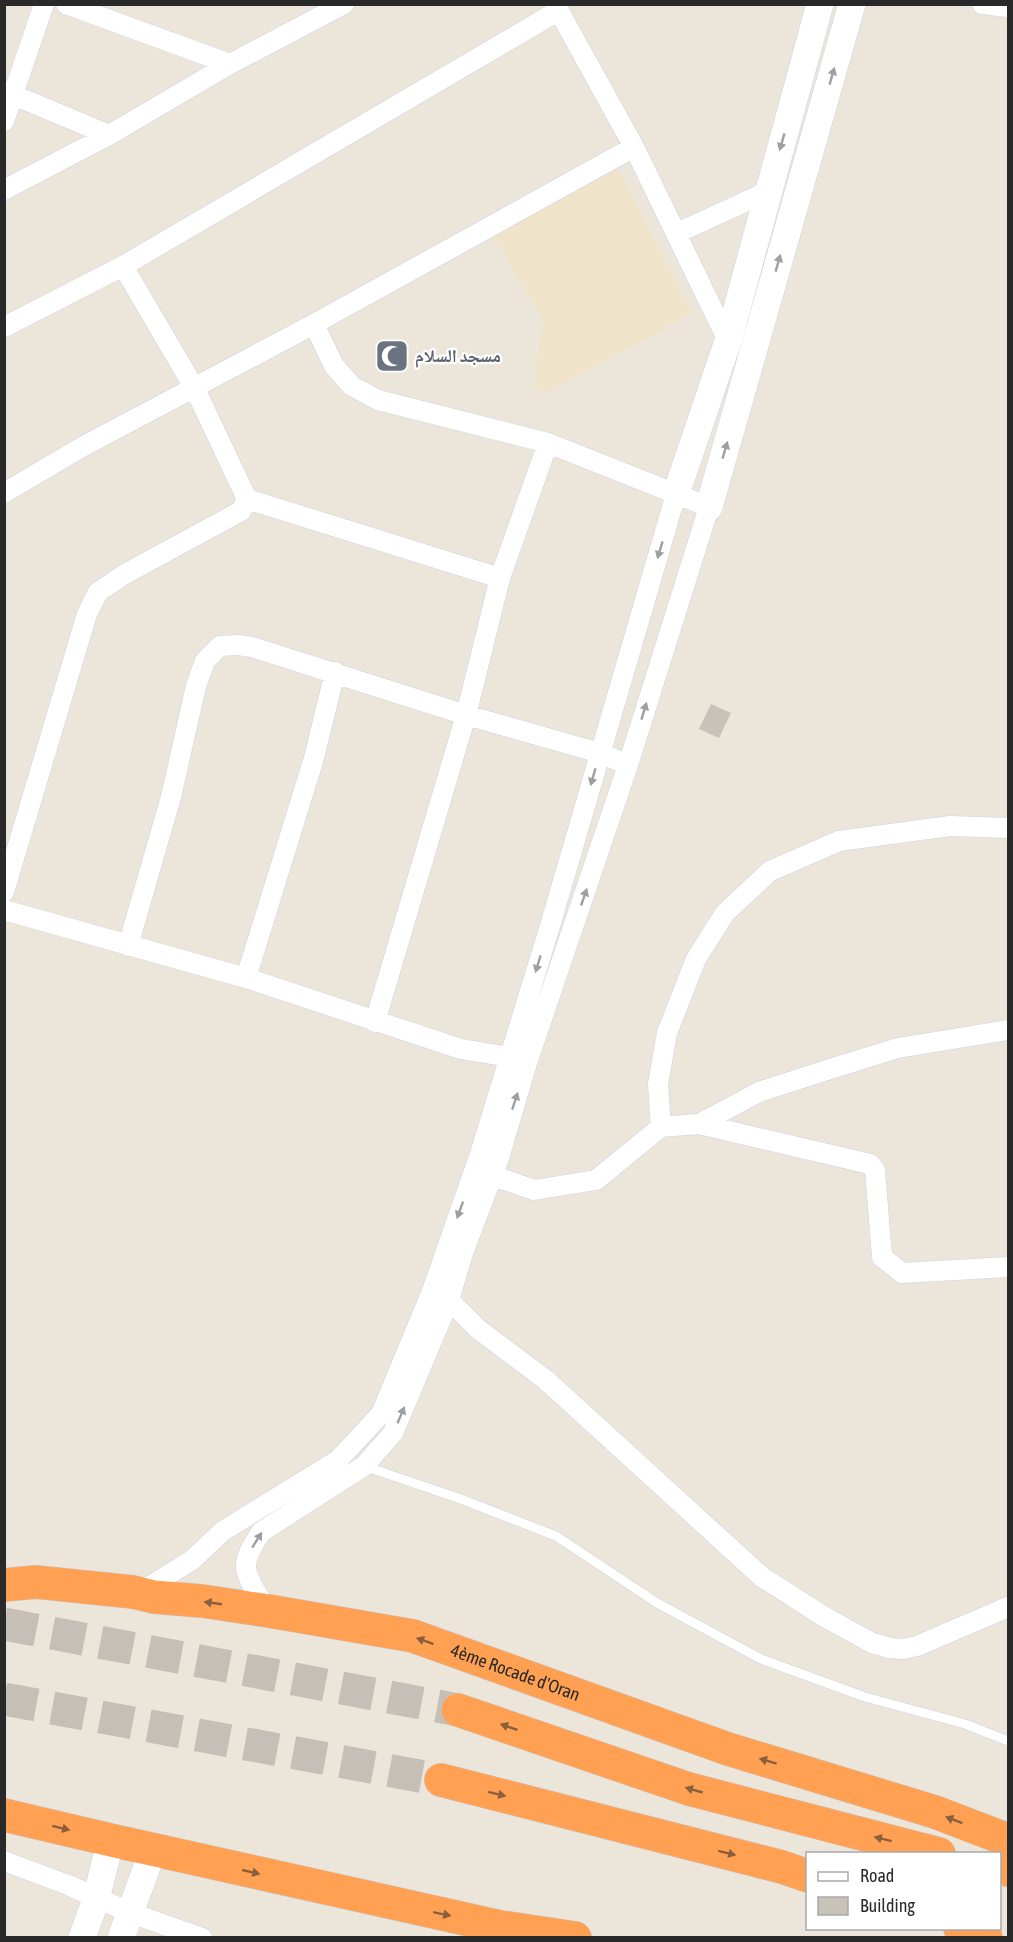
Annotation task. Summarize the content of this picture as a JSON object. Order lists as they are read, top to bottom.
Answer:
{
  "streets": {
    "highway": ["4ème Rocade d'Oran"]
  },
  "places": {
    "mosque": ["مسجد السلام"]
  },
  "legend": ["Road", "Building"]
}
